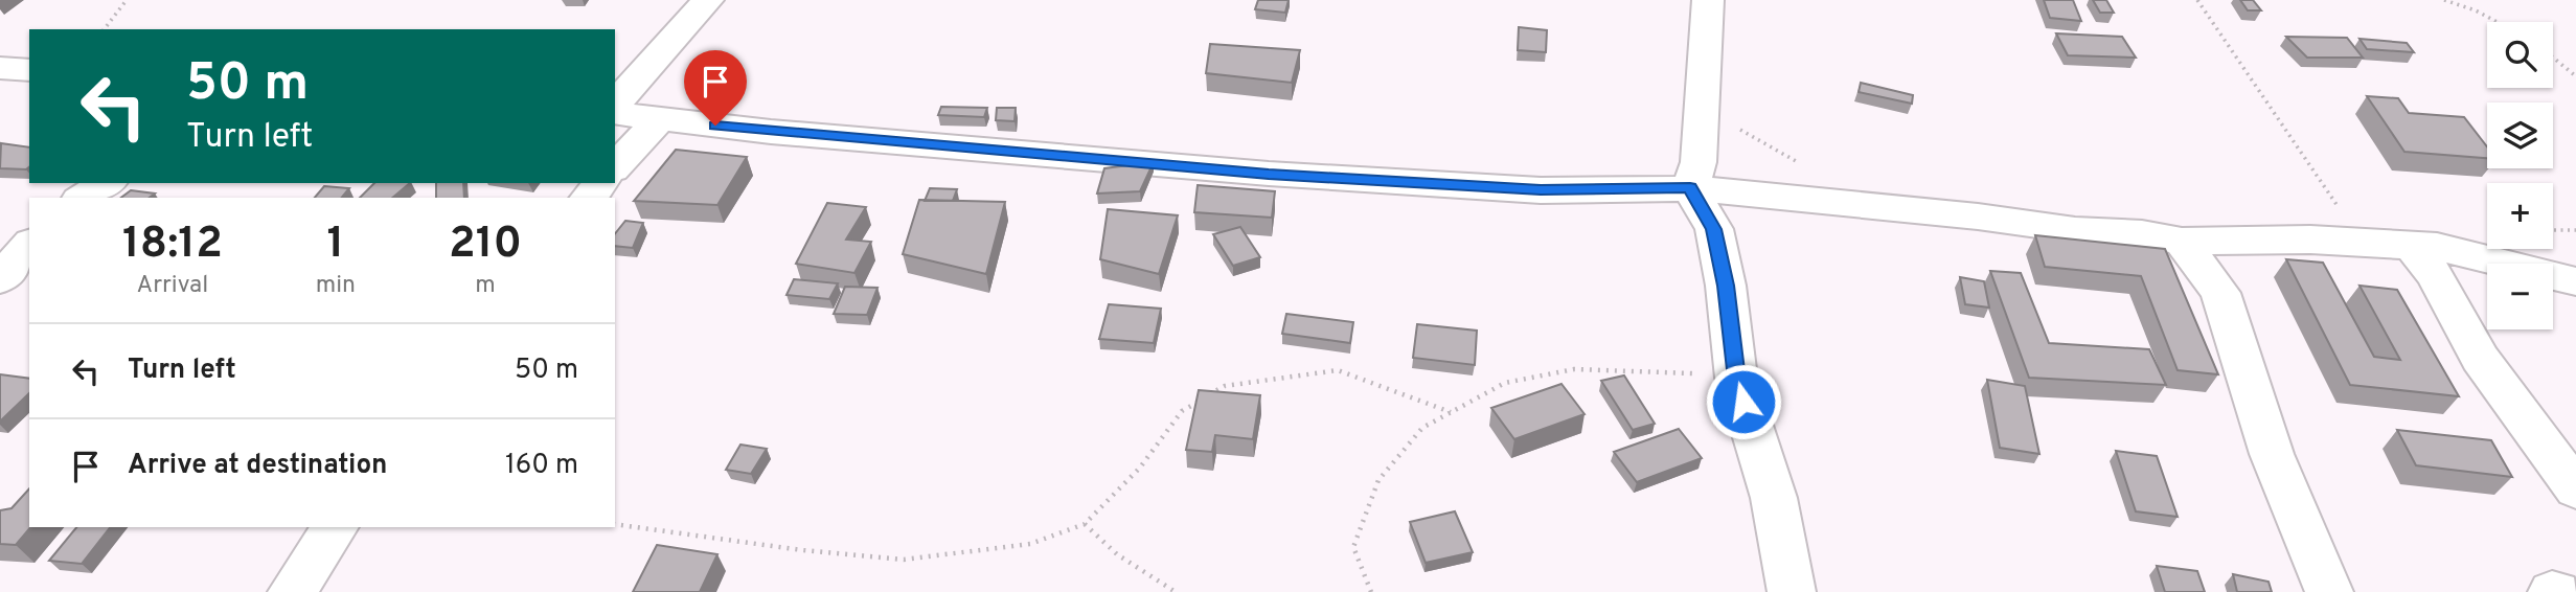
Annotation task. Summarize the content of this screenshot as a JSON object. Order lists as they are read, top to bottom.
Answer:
{
  "page": {
    "map_buttons": ["+", "−"],
    "turn": ["50 m", "Turn left"],
    "eta": [
      "18:12",
      "Arrival",
      "1",
      "min",
      "210",
      "m"
    ],
    "list": [
      {
        "name": "Turn left",
        "value": "50 m"
      },
      {
        "name": "Arrive at destination",
        "value": "160 m"
      }
    ]
  }
}
